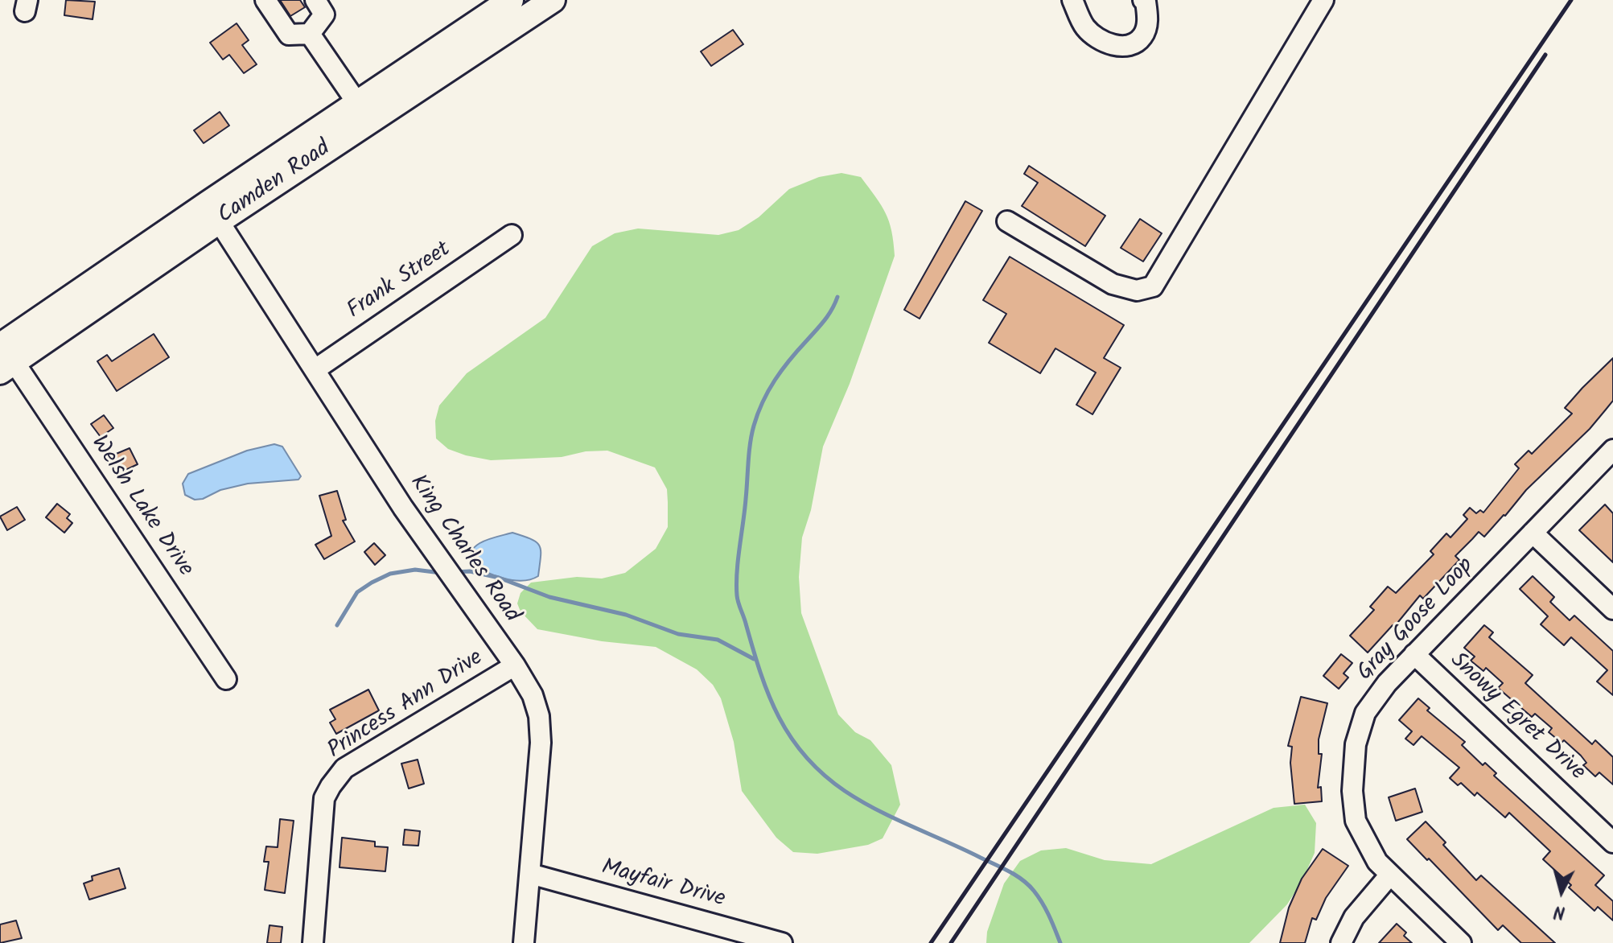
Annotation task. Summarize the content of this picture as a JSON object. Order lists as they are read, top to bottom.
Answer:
{
  "streets": {
    "main road": ["Camden Road"],
    "street": [
      "Frank Street",
      "Welsh Lake Drive",
      "King Charles Road",
      "Gray Goose Loop",
      "Princess Ann Drive",
      "Snowy Egret Drive",
      "Mayfair Drive"
    ]
  },
  "crossings": [
    ["Camden Road", "Welsh Lake Drive"],
    ["Camden Road", "King Charles Road"],
    ["Frank Street", "King Charles Road"],
    ["King Charles Road", "Princess Ann Drive"],
    ["King Charles Road", "Mayfair Drive"],
    ["Gray Goose Loop", "Snowy Egret Drive"]
  ],
  "north": "bottom"
}
